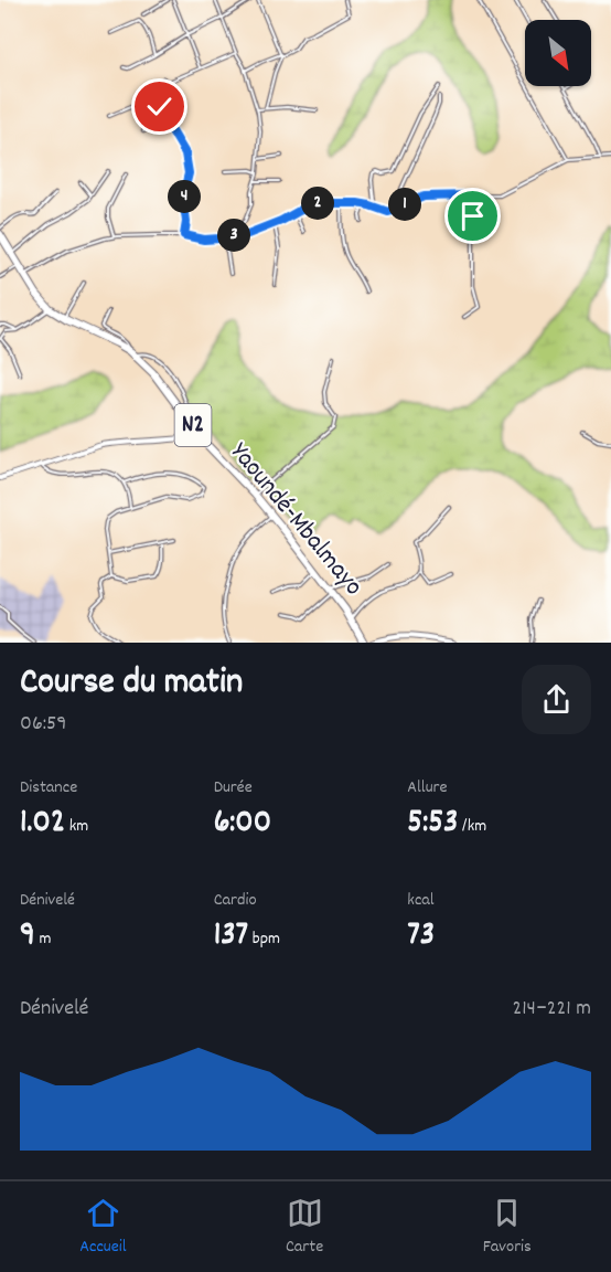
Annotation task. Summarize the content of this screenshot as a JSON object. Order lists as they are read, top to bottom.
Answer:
{
  "streets": {
    "highway": ["N2", "Yaoundé-Mbalmayo"]
  },
  "north": "bottom right",
  "page": {
    "pins": [
      "4",
      "2",
      "1",
      "3"
    ],
    "heading": ["Course du matin", "06:59"],
    "stats": [
      ["Distance", "1.02 km"],
      ["Durée", "6:00"],
      ["Allure", "5:53 /km"],
      ["Dénivelé", "9 m"],
      ["Cardio", "137 bpm"],
      ["kcal", "73"]
    ],
    "chart": ["Dénivelé", "214–221 m"],
    "tabs": ["Accueil", "Carte", "Favoris"]
  }
}
